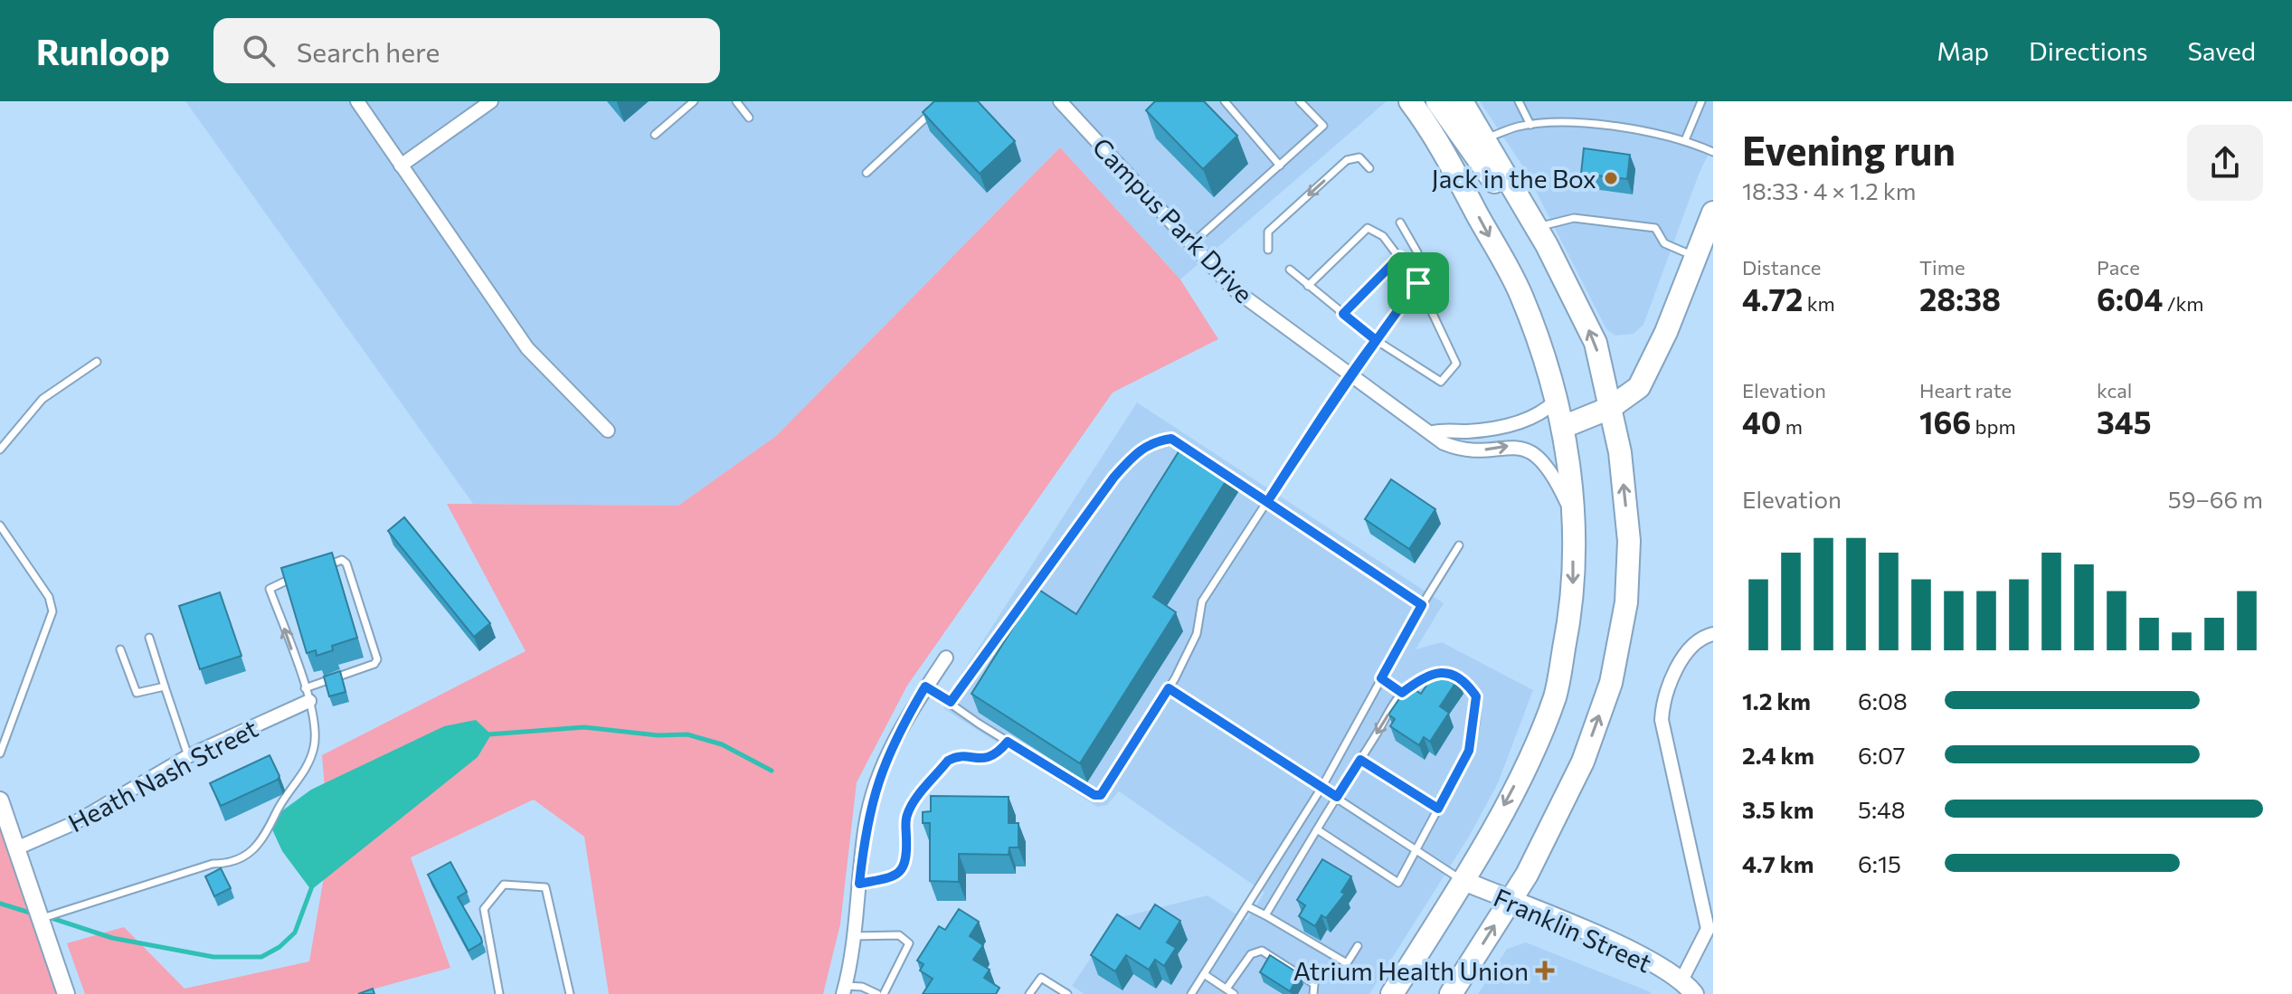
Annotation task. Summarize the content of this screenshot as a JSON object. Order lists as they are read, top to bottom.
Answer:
{
  "streets": {
    "main road": ["Franklin Street"],
    "street": ["Campus Park Drive", "Heath Nash Street"]
  },
  "places": {
    "other": ["Jack in the Box"],
    "health": ["Atrium Health Union"]
  },
  "page": {
    "header": "Runloop",
    "search": "Search here",
    "nav": ["Map", "Directions", "Saved"],
    "heading": ["Evening run", "18:33 · 4 × 1.2 km"],
    "stats": [
      ["Distance", "4.72 km"],
      ["Time", "28:38"],
      ["Pace", "6:04 /km"],
      ["Elevation", "40 m"],
      ["Heart rate", "166 bpm"],
      ["kcal", "345"]
    ],
    "chart": ["Elevation", "59–66 m"],
    "list": [
      {
        "name": "1.2 km",
        "note": "6:08"
      },
      {
        "name": "2.4 km",
        "note": "6:07"
      },
      {
        "name": "3.5 km",
        "note": "5:48"
      },
      {
        "name": "4.7 km",
        "note": "6:15"
      }
    ]
  }
}
